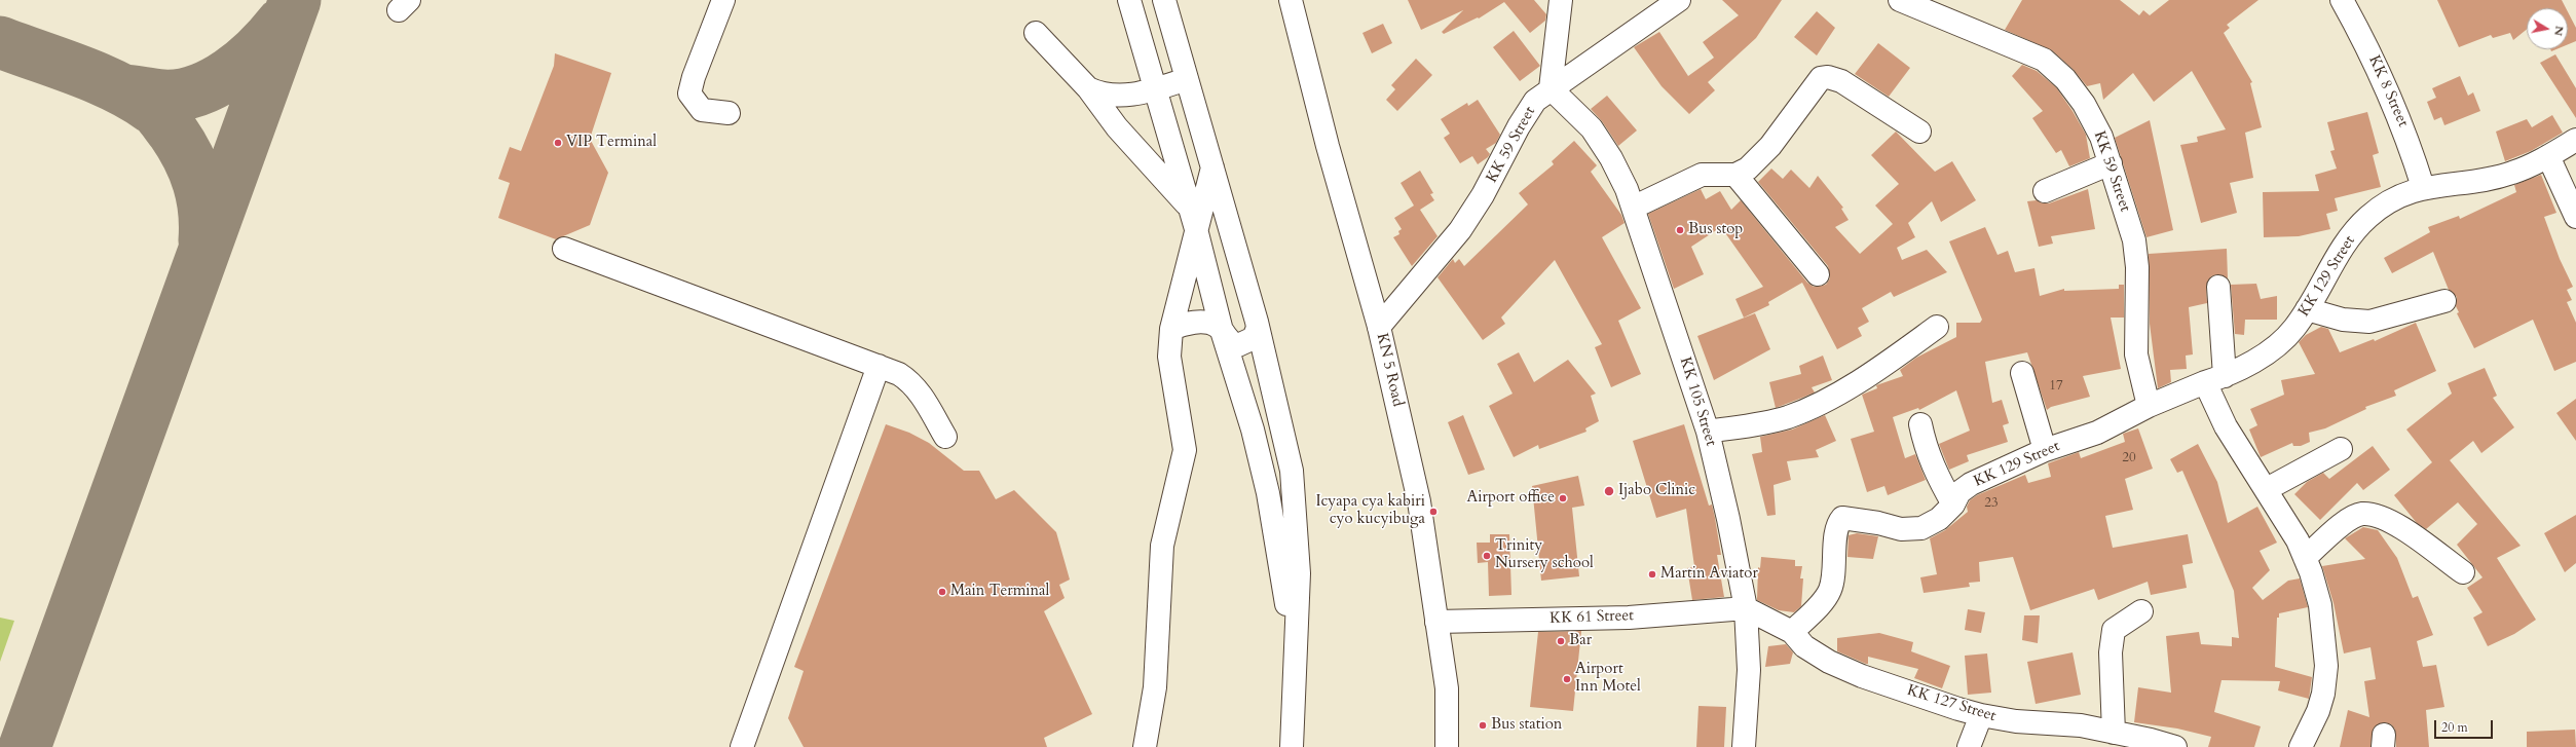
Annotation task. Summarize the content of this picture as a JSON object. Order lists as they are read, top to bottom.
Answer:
{
  "streets": {
    "street": [
      "KK 8 Street",
      "KK 59 Street",
      "KK 129 Street",
      "KN 5 Road",
      "KK 105 Street",
      "KK 61 Street",
      "KK 127 Street"
    ]
  },
  "crossings": [
    ["KK 8 Street", "KK 129 Street"],
    ["KK 59 Street", "KK 129 Street"],
    ["KK 59 Street", "KN 5 Road"],
    ["KK 59 Street", "KK 105 Street"],
    ["KK 129 Street", "KK 127 Street"],
    ["KN 5 Road", "KK 61 Street"],
    ["KK 105 Street", "KK 61 Street"],
    ["KK 105 Street", "KK 127 Street"],
    ["KK 61 Street", "KK 127 Street"]
  ],
  "places": [
    "VIP Terminal",
    "Bus stop",
    "Ijabo Clinic",
    "Airport office",
    "Icyapa cya kabiri cyo kucyibuga",
    "Trinity Nursery school",
    "Martin Aviator",
    "Main Terminal",
    "Bar",
    "Airport Inn Motel",
    "Bus station"
  ],
  "house_numbers": ["17", "20", "23"],
  "scale_bar": "20 m",
  "north": "right"
}
